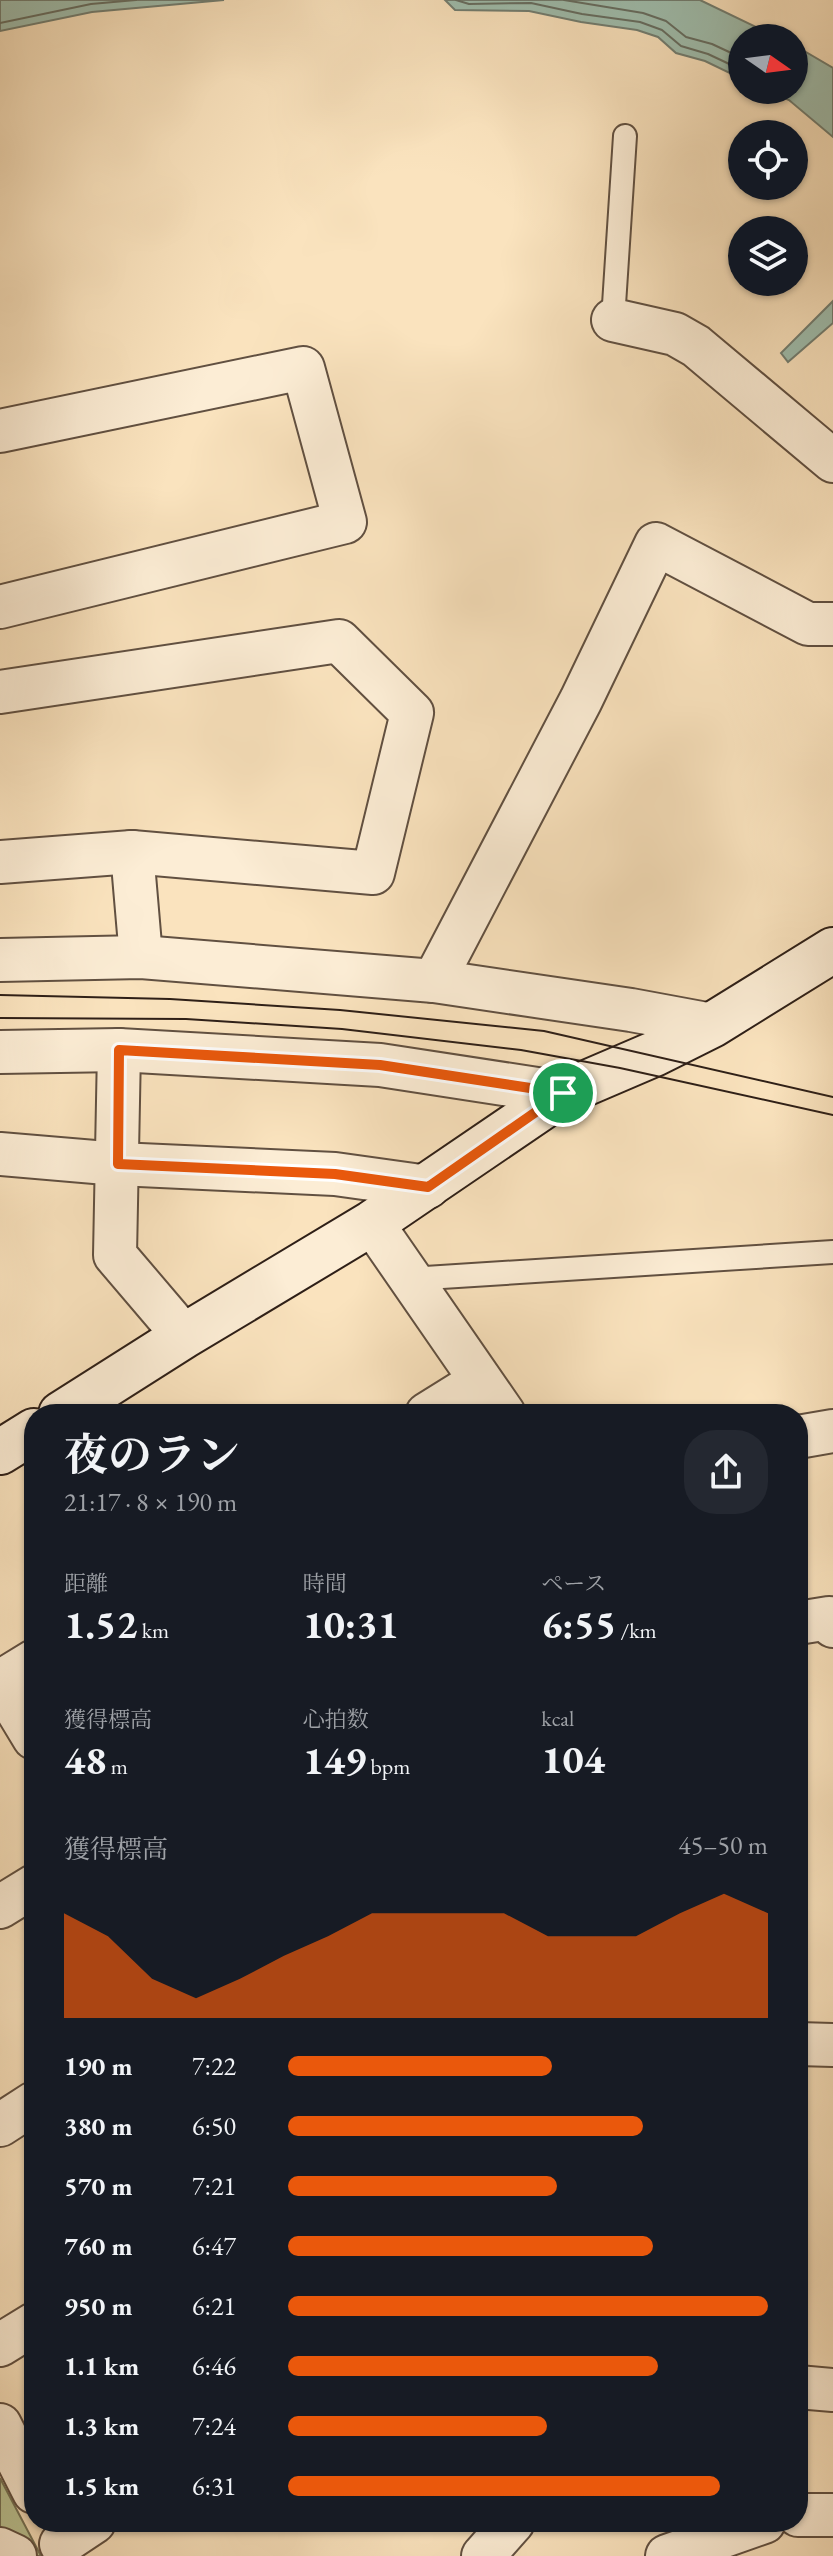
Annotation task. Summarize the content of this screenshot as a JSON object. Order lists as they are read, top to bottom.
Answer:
{
  "north": "right",
  "page": {
    "heading": ["夜のラン", "21:17 · 8 × 190 m"],
    "stats": [
      ["距離", "1.52 km"],
      ["時間", "10:31"],
      ["ペース", "6:55 /km"],
      ["獲得標高", "48 m"],
      ["心拍数", "149 bpm"],
      ["kcal", "104"]
    ],
    "chart": ["獲得標高", "45–50 m"],
    "list": [
      {
        "name": "190 m",
        "note": "7:22"
      },
      {
        "name": "380 m",
        "note": "6:50"
      },
      {
        "name": "570 m",
        "note": "7:21"
      },
      {
        "name": "760 m",
        "note": "6:47"
      },
      {
        "name": "950 m",
        "note": "6:21"
      },
      {
        "name": "1.1 km",
        "note": "6:46"
      },
      {
        "name": "1.3 km",
        "note": "7:24"
      },
      {
        "name": "1.5 km",
        "note": "6:31"
      }
    ]
  }
}
